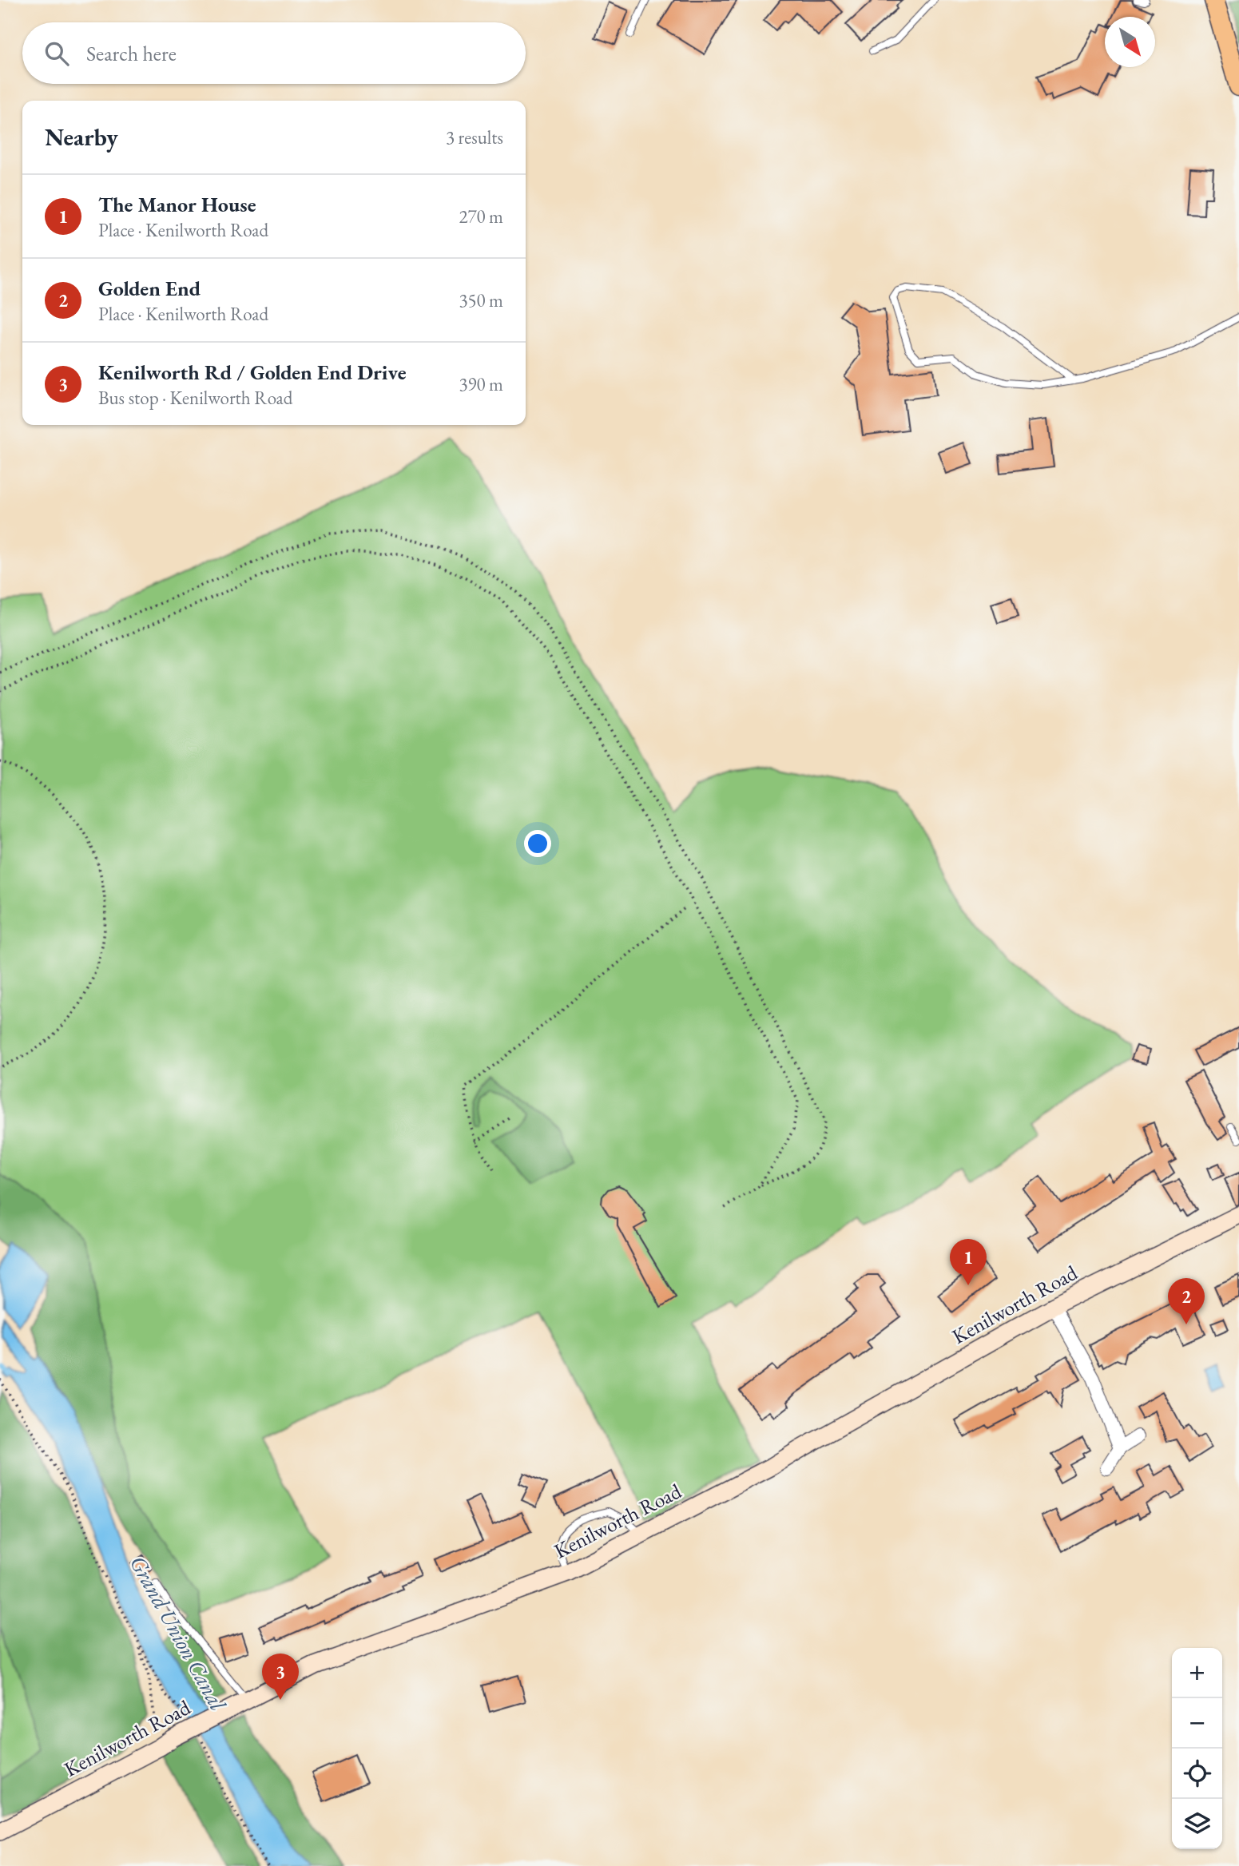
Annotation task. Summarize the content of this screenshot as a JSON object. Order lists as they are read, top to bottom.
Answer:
{
  "streets": {
    "main road": ["Kenilworth Road"]
  },
  "water": ["Grand Union Canal"],
  "north": "bottom right",
  "page": {
    "search": "Search here",
    "heading": ["Nearby", "3 results"],
    "list": [
      {
        "mark": "1",
        "name": "The Manor House",
        "note": "Place · Kenilworth Road",
        "value": "270 m"
      },
      {
        "mark": "2",
        "name": "Golden End",
        "note": "Place · Kenilworth Road",
        "value": "350 m"
      },
      {
        "mark": "3",
        "name": "Kenilworth Rd / Golden End Drive",
        "note": "Bus stop · Kenilworth Road",
        "value": "390 m"
      }
    ],
    "pins": ["1", "2", "3"],
    "map_buttons": ["+", "−"]
  }
}
